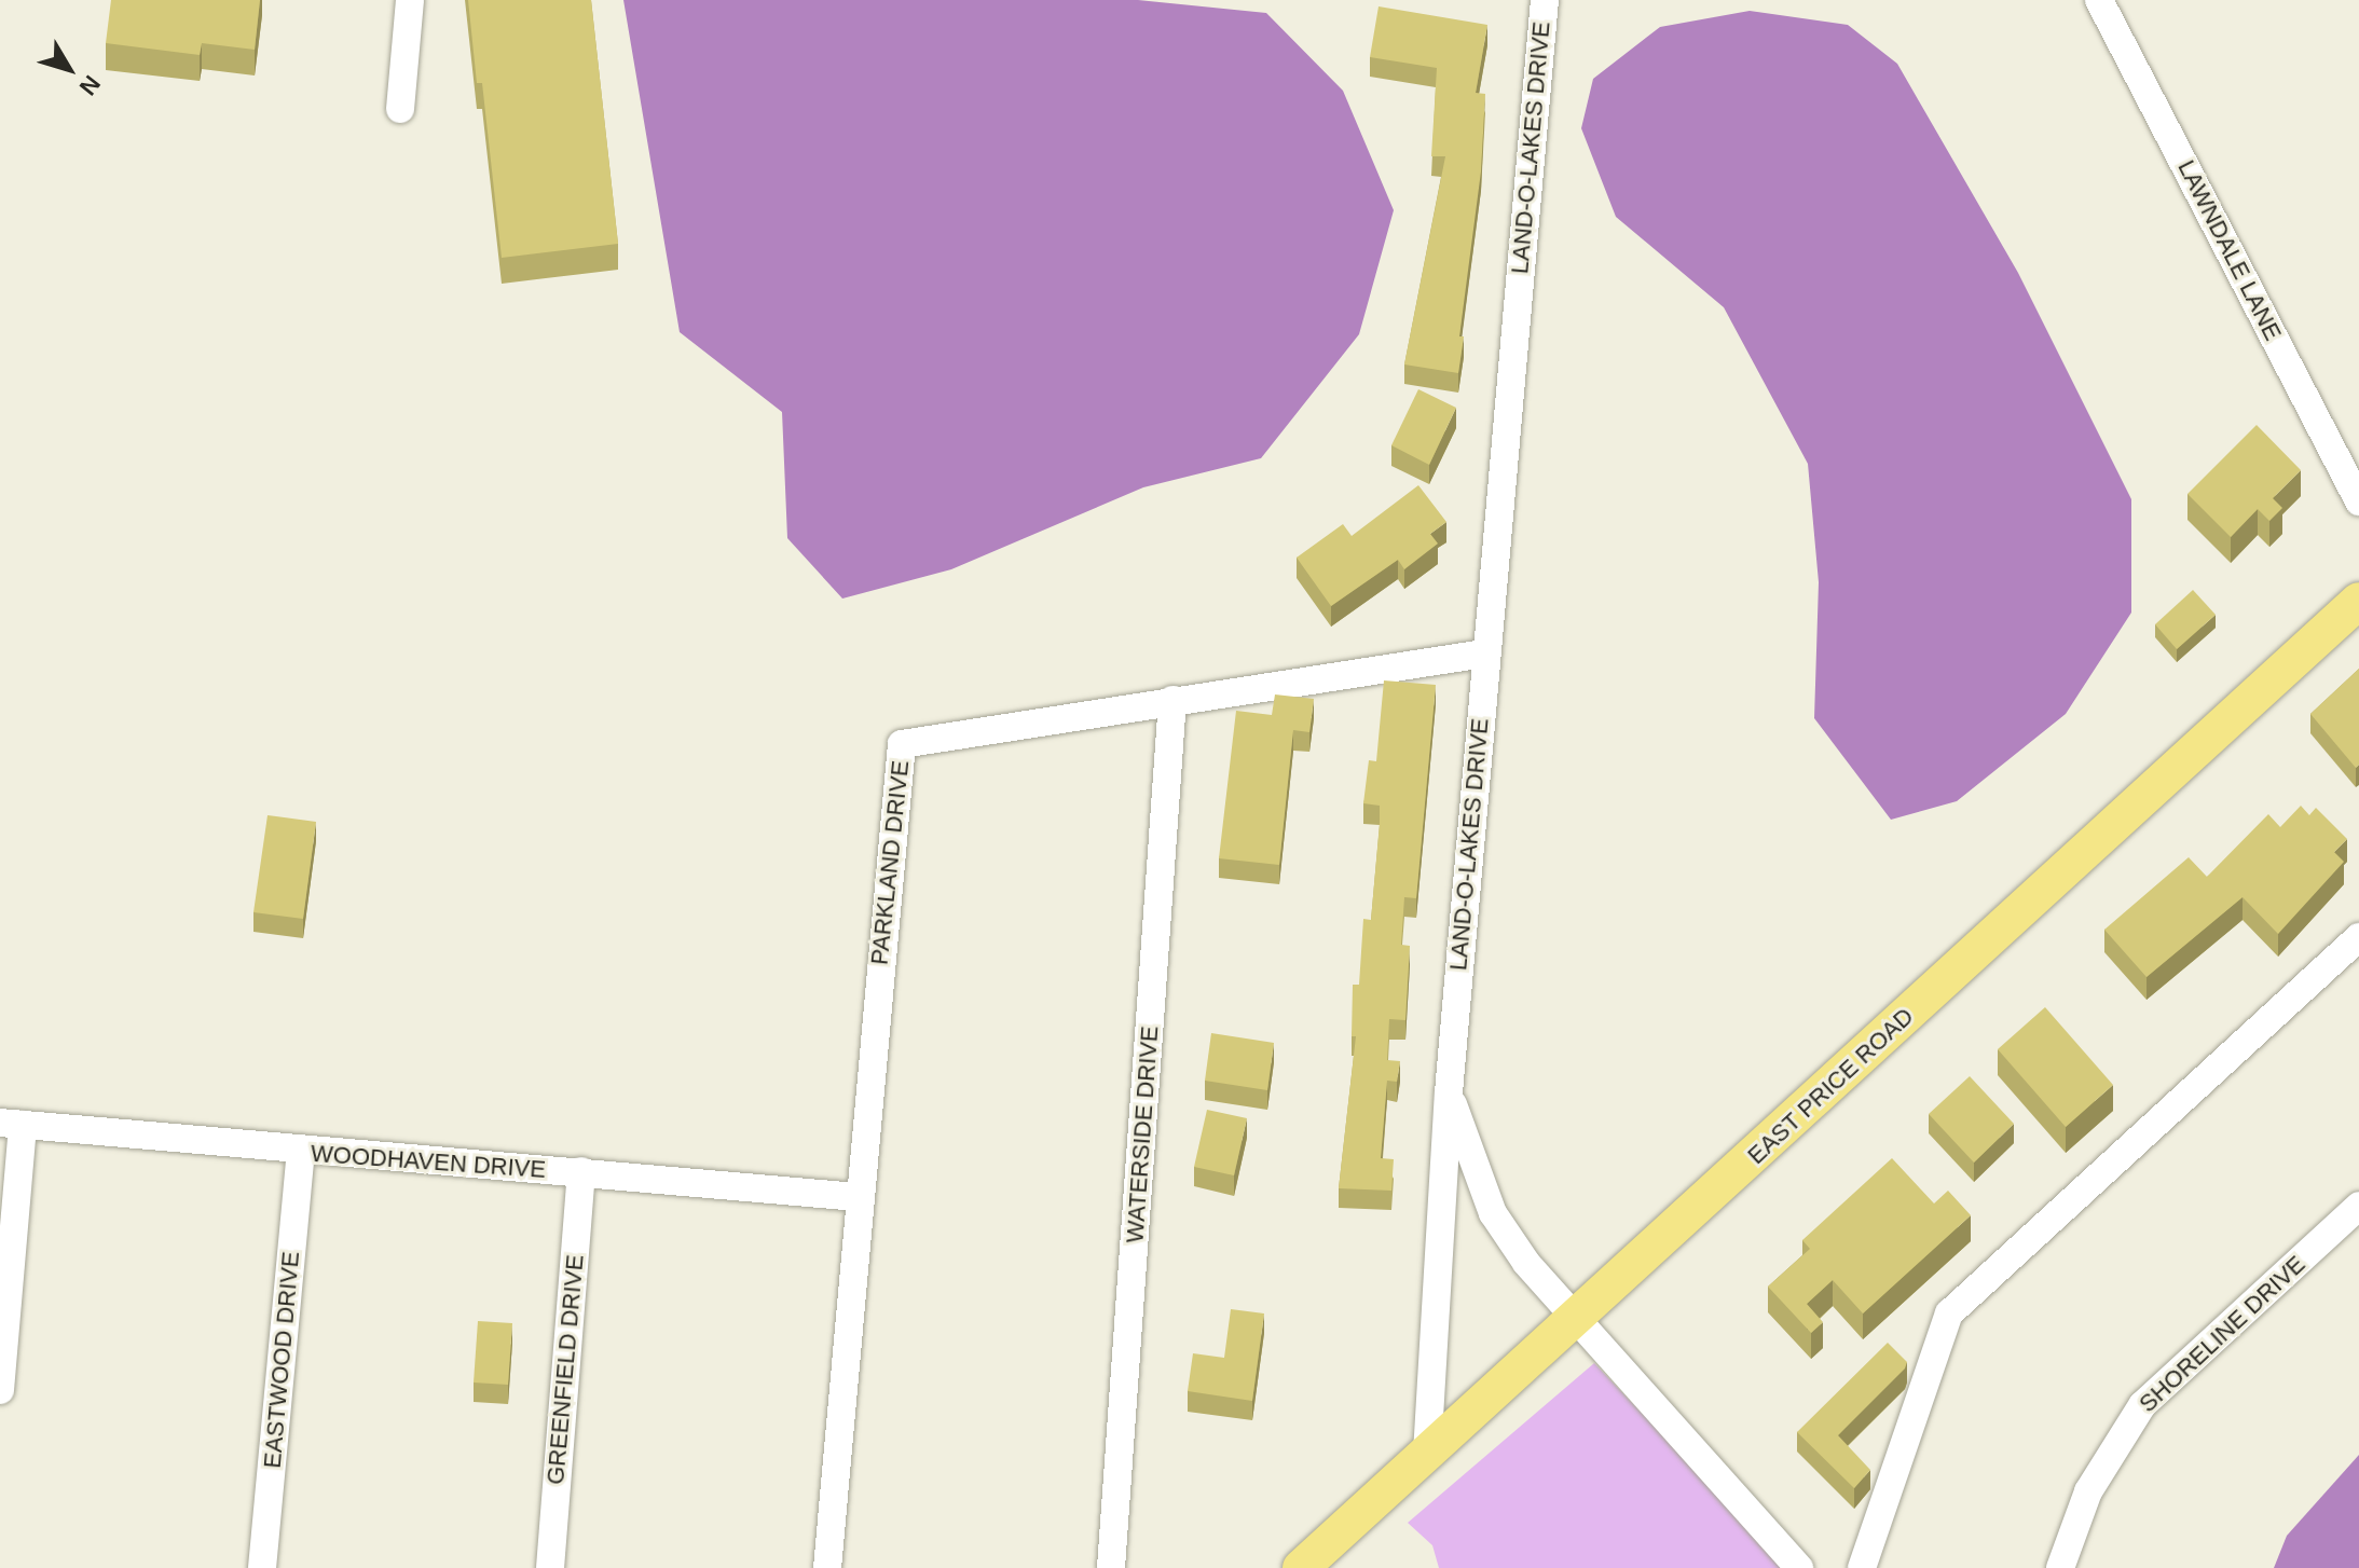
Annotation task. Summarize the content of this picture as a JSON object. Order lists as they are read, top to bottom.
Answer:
{
  "streets": {
    "main road": ["EAST PRICE ROAD"],
    "street": [
      "LAND-O-LAKES DRIVE",
      "LAWNDALE LANE",
      "PARKLAND DRIVE",
      "WATERSIDE DRIVE",
      "WOODHAVEN DRIVE",
      "SHORELINE DRIVE",
      "EASTWOOD DRIVE",
      "GREENFIELD DRIVE"
    ]
  },
  "crossings": [
    ["LAND-O-LAKES DRIVE", "PARKLAND DRIVE"],
    ["LAND-O-LAKES DRIVE", "EAST PRICE ROAD"],
    ["PARKLAND DRIVE", "WATERSIDE DRIVE"],
    ["PARKLAND DRIVE", "WOODHAVEN DRIVE"],
    ["WOODHAVEN DRIVE", "EASTWOOD DRIVE"],
    ["WOODHAVEN DRIVE", "GREENFIELD DRIVE"]
  ],
  "north": "bottom right"
}
